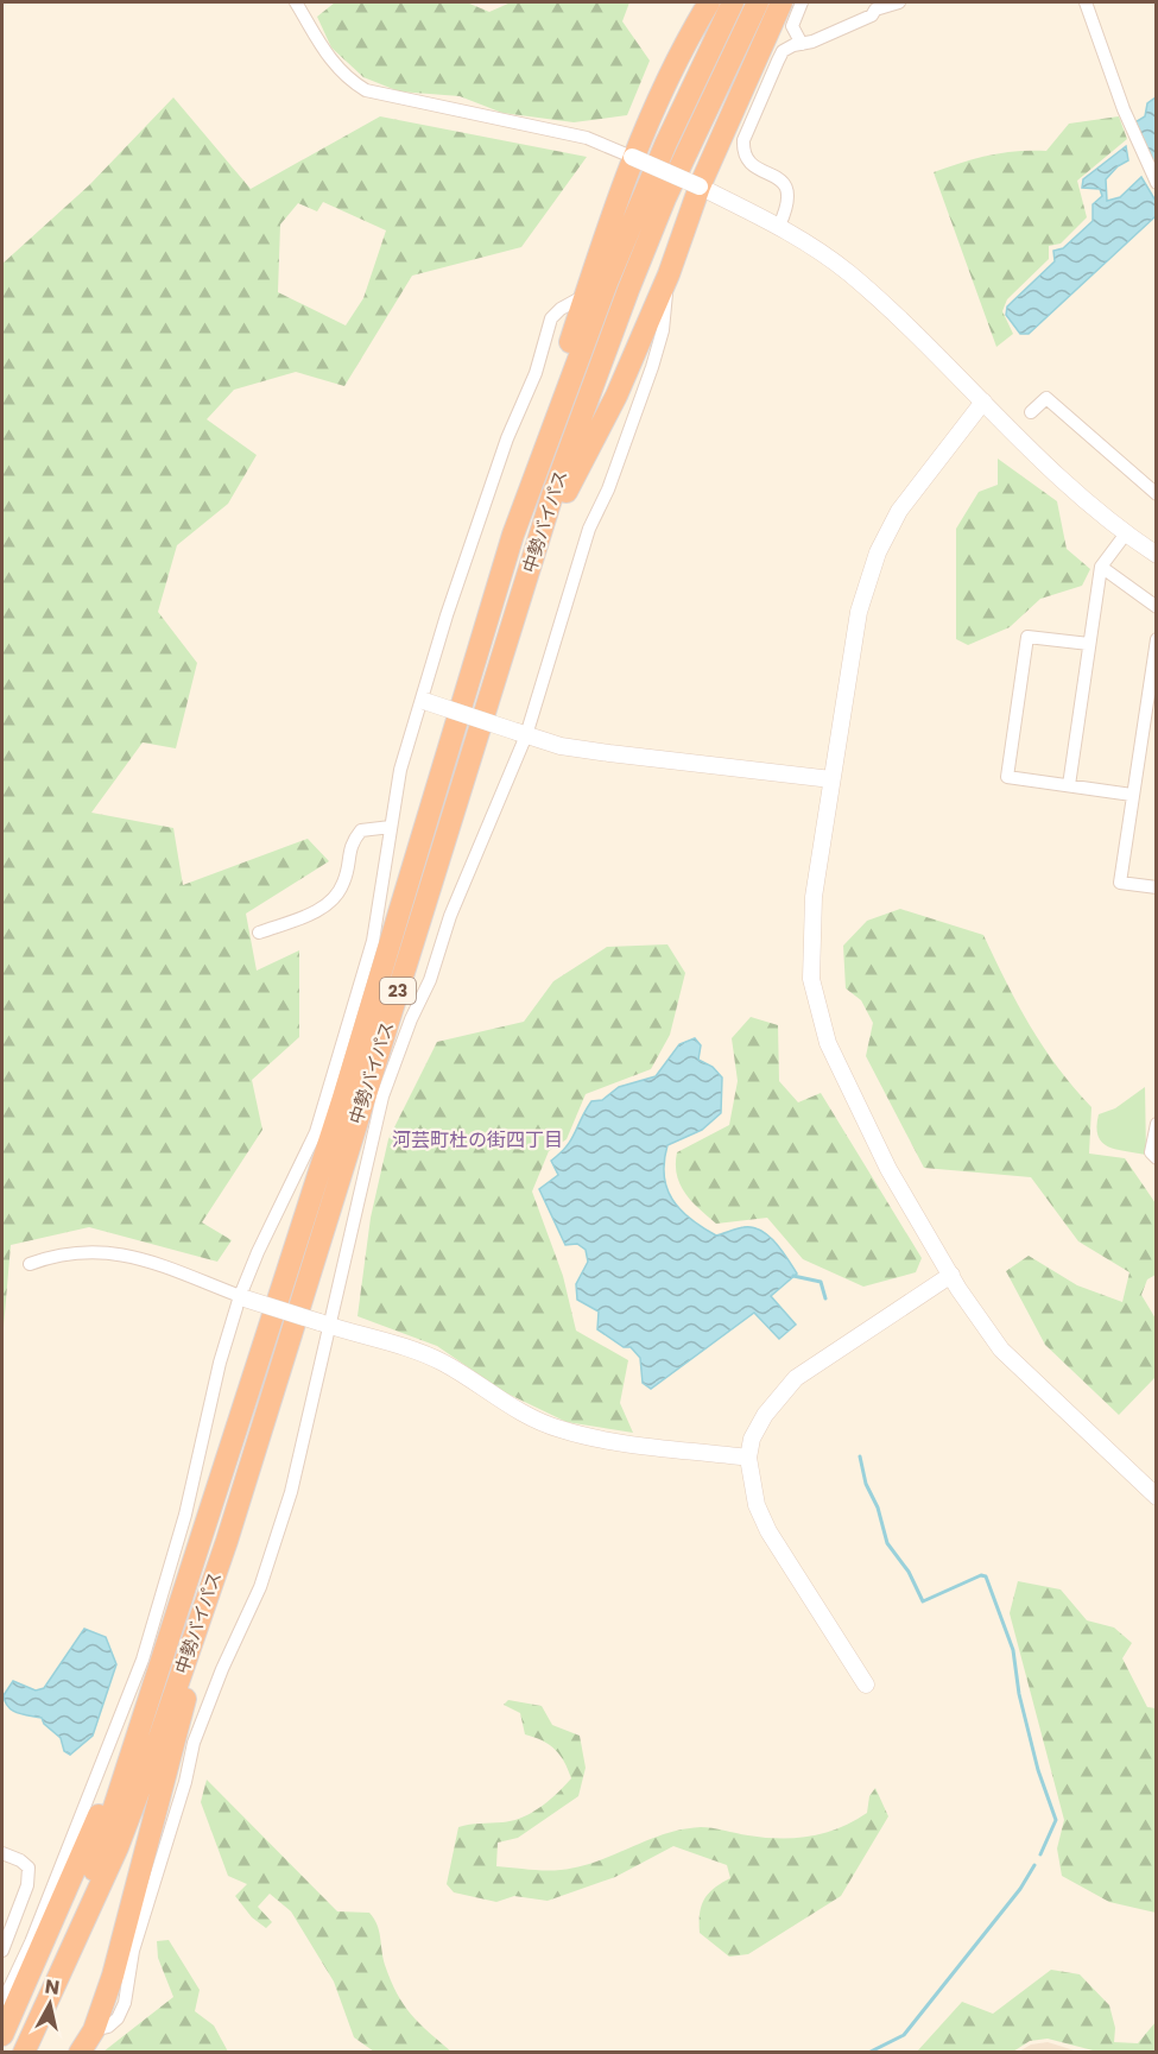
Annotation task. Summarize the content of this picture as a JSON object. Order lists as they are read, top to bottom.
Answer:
{
  "streets": {
    "highway": ["中勢バイパス", "23"]
  },
  "districts": ["河芸町杜の街四丁目"],
  "north": "top"
}
